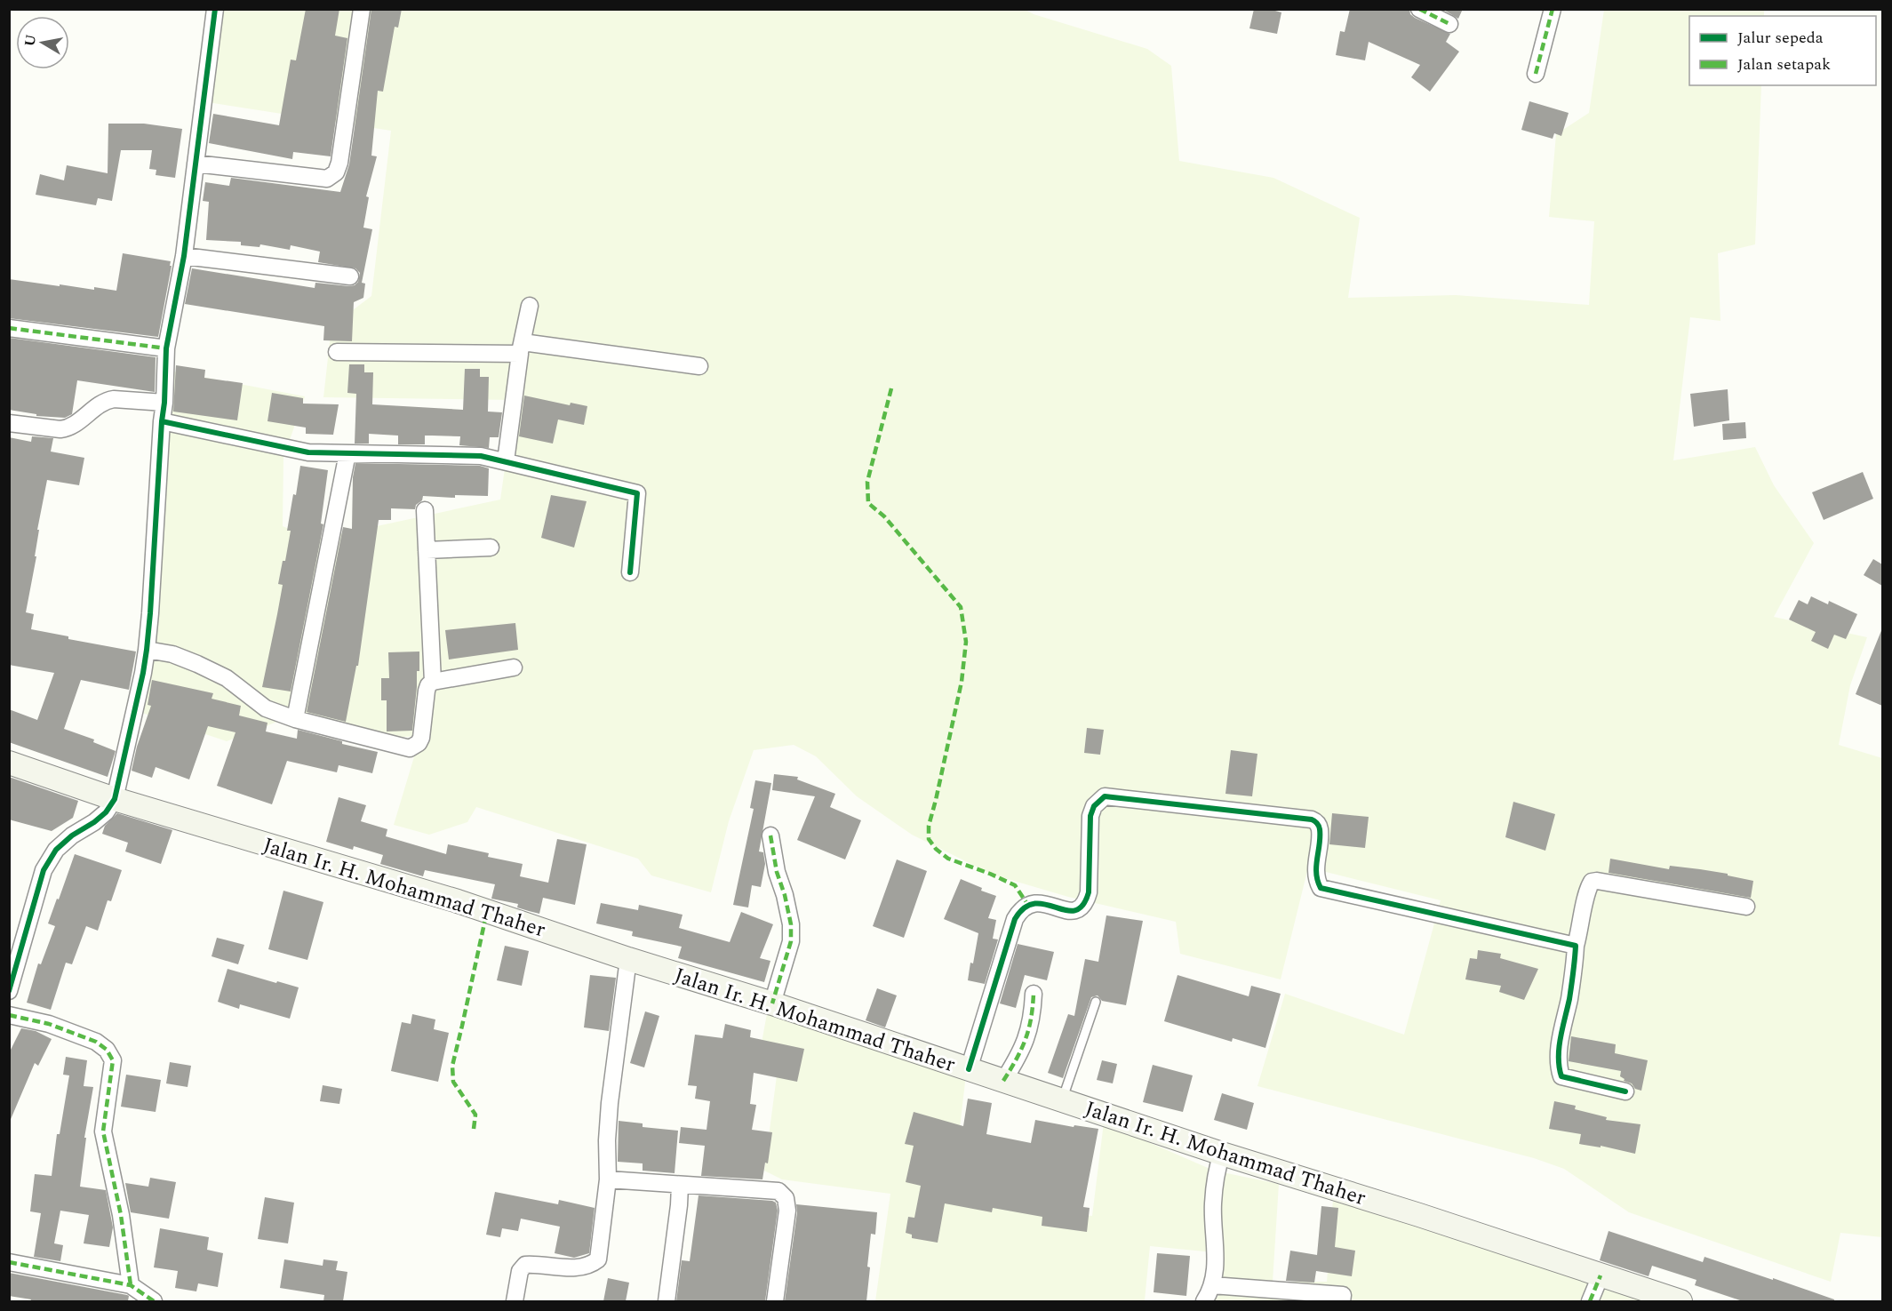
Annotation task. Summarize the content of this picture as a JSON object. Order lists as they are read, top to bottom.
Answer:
{
  "streets": {
    "main road": ["Jalan Ir. H. Mohammad Thaher"]
  },
  "legend": ["Jalur sepeda", "Jalan setapak"],
  "north": "left"
}
